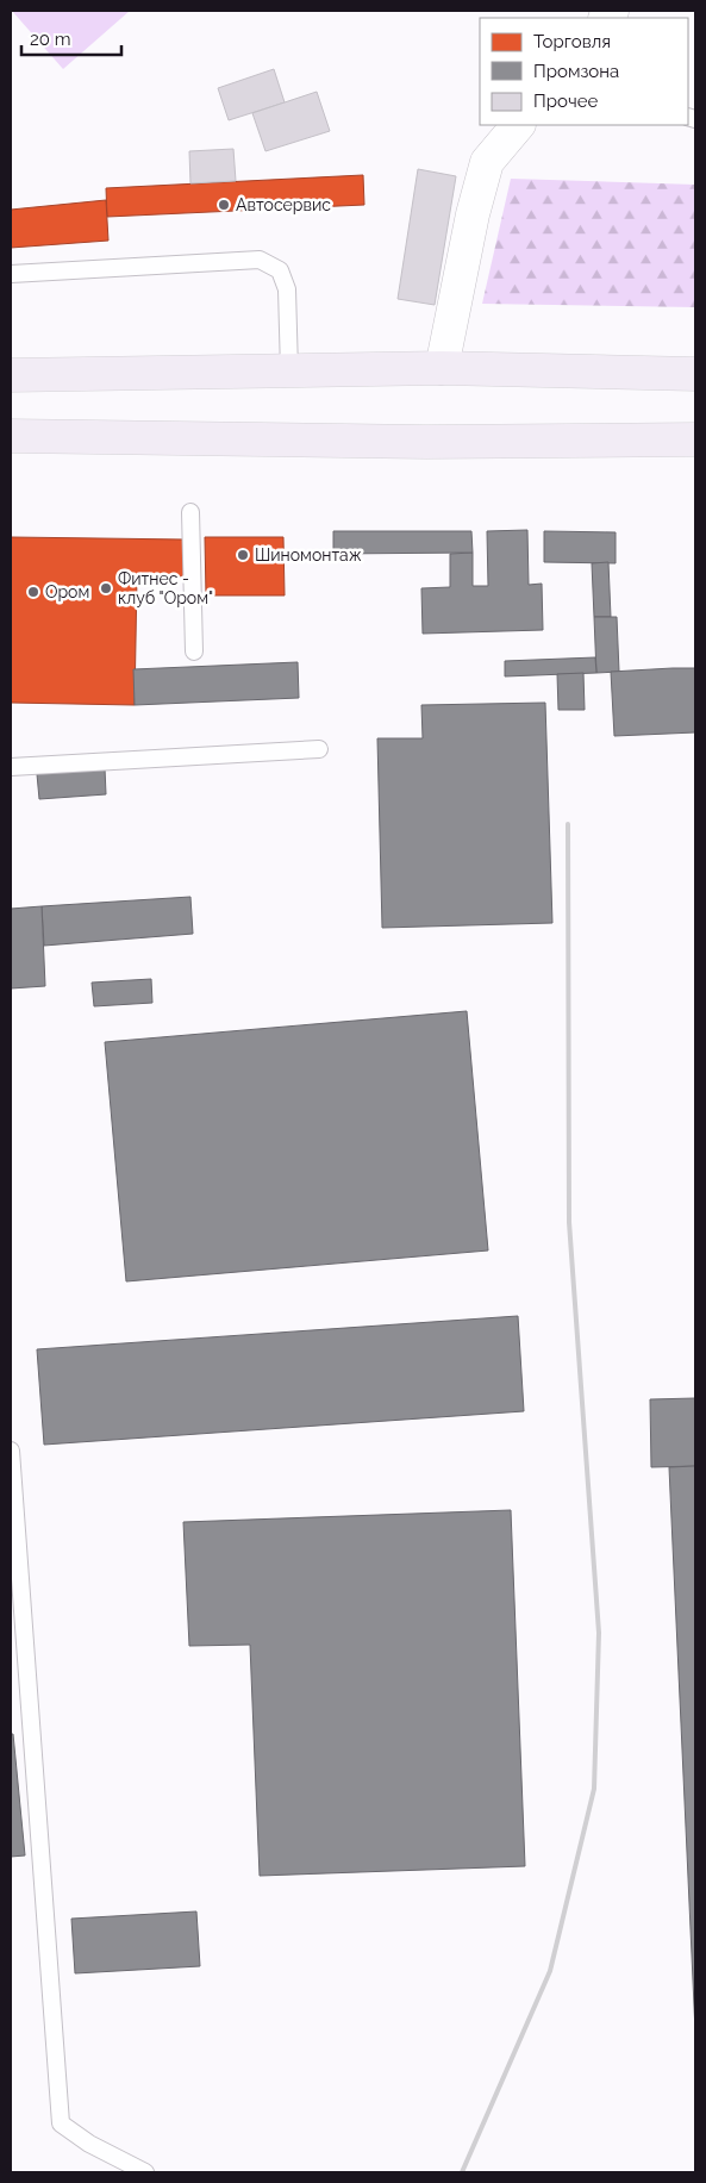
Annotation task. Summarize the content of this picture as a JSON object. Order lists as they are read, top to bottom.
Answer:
{
  "places": [
    "Автосервис",
    "Шиномонтаж",
    "Фитнес - клуб \"Ором\"",
    "Ором"
  ],
  "legend": ["Торговля", "Промзона", "Прочее"],
  "scale_bar": "20 m"
}
